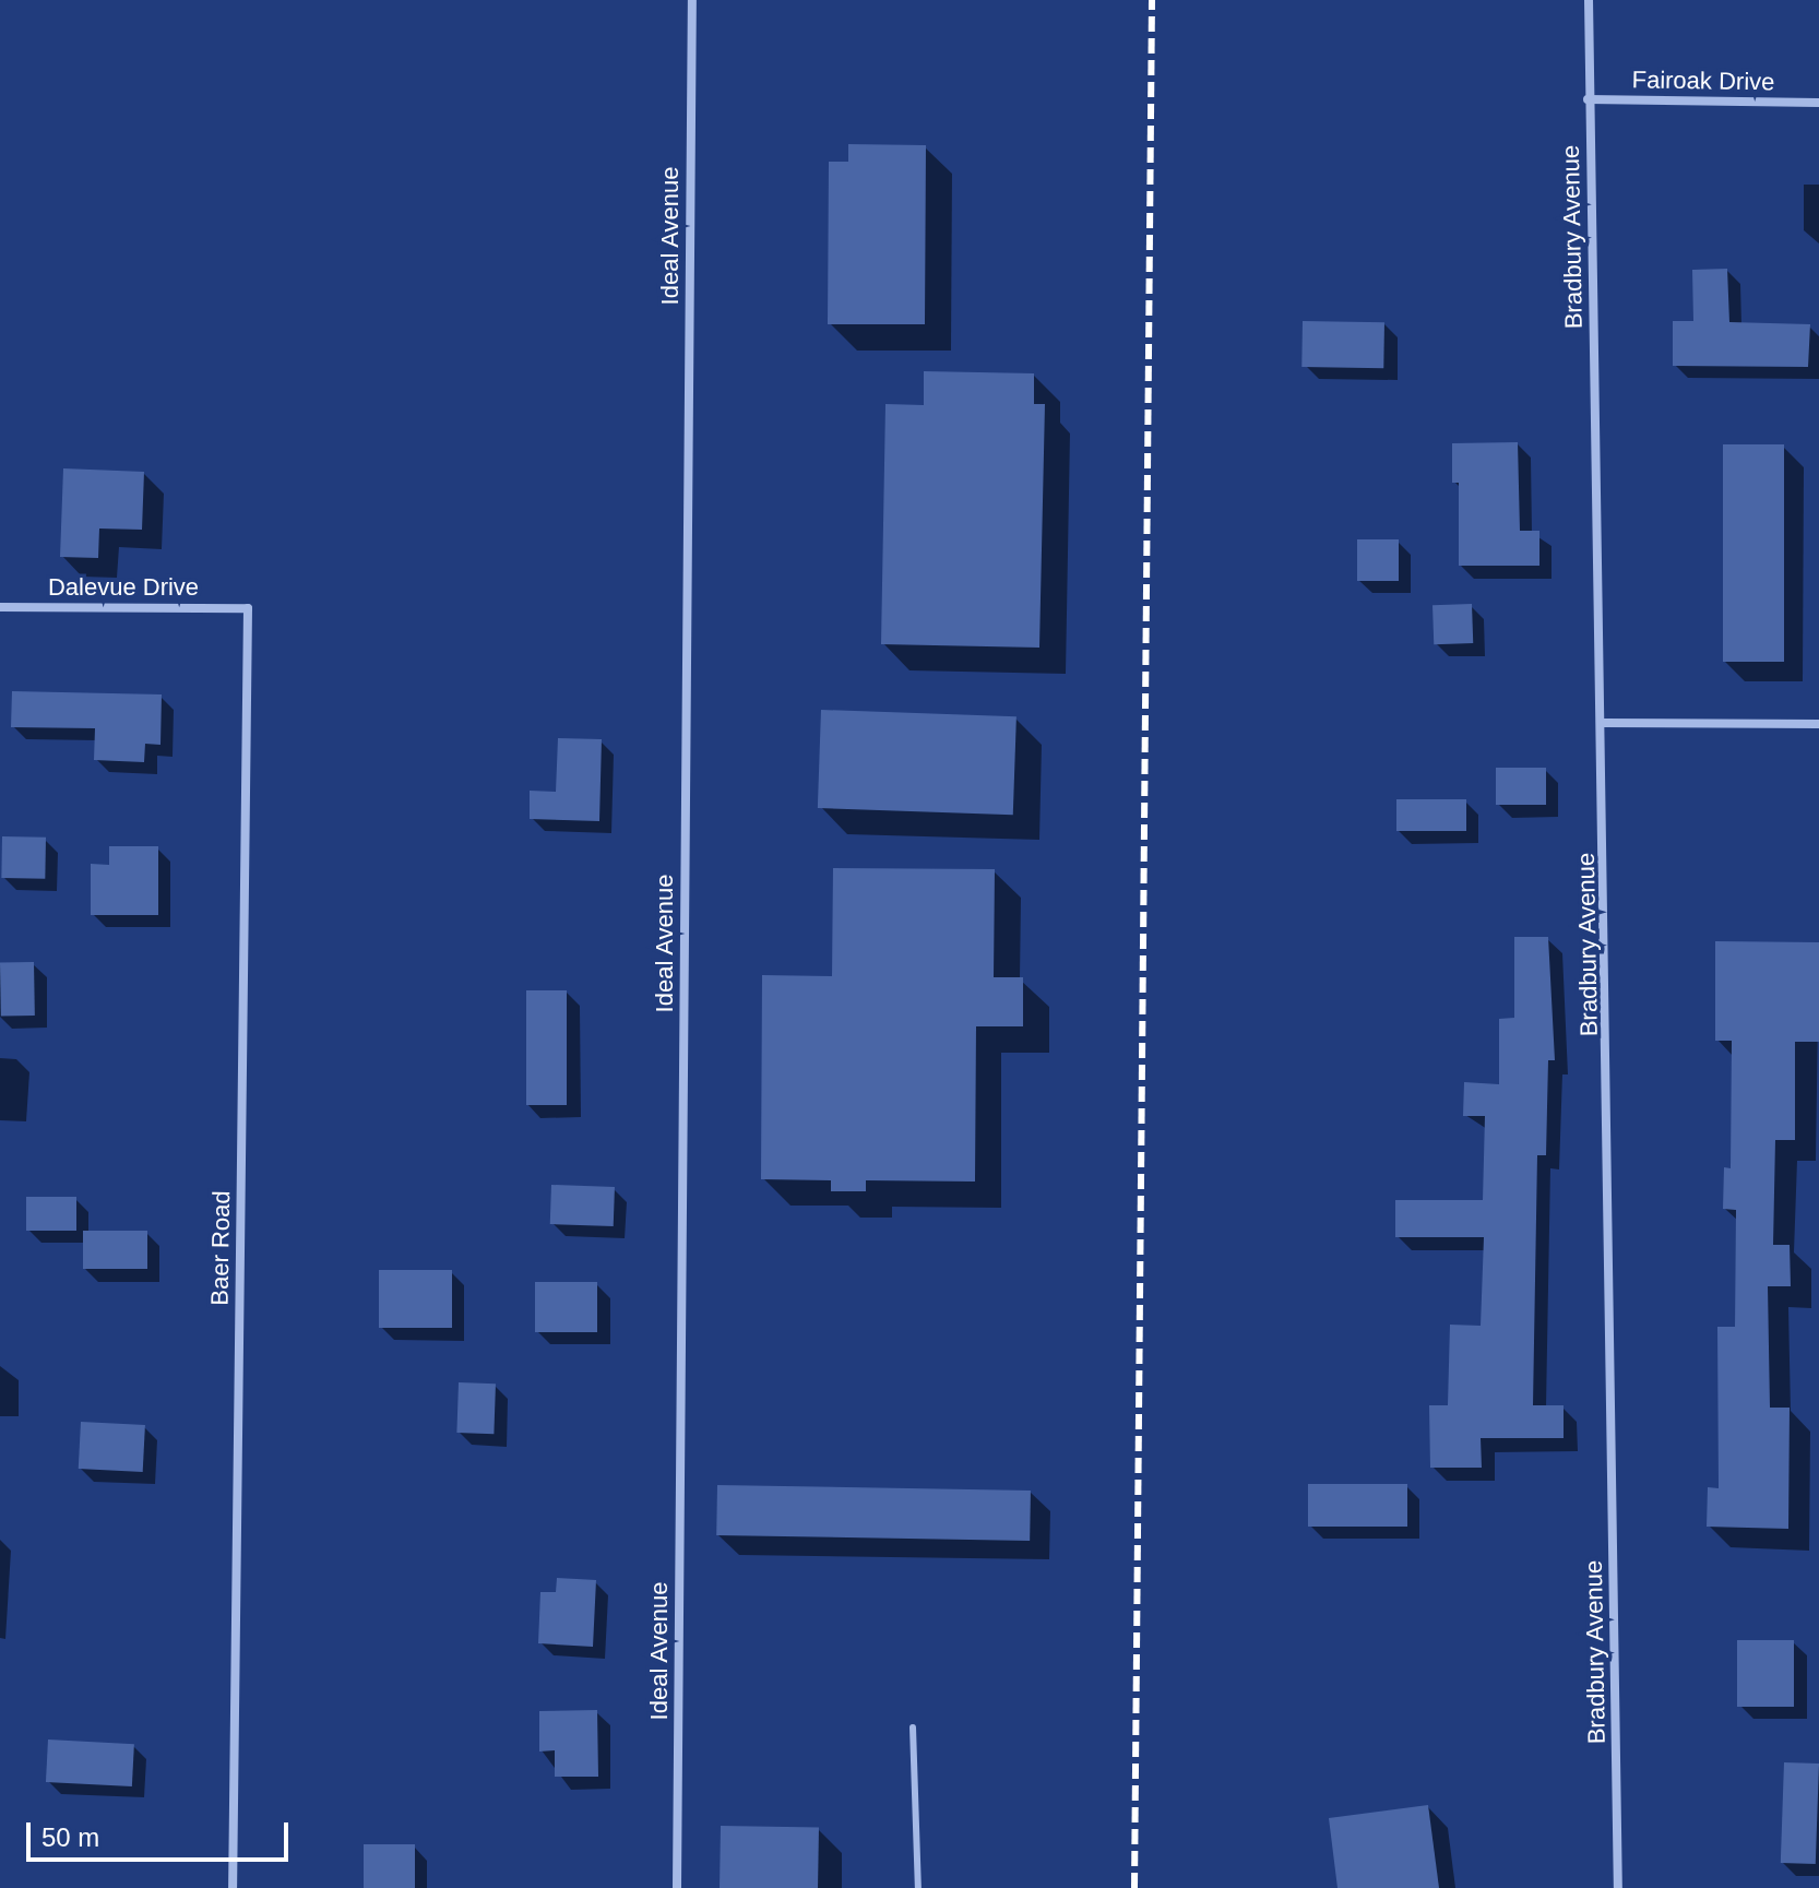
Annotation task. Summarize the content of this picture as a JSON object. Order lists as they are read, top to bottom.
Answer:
{
  "streets": {
    "street": [
      "Fairoak Drive",
      "Ideal Avenue",
      "Bradbury Avenue",
      "Dalevue Drive",
      "Baer Road"
    ]
  },
  "crossings": [
    ["Fairoak Drive", "Bradbury Avenue"],
    ["Dalevue Drive", "Baer Road"]
  ],
  "scale_bar": "50 m"
}
